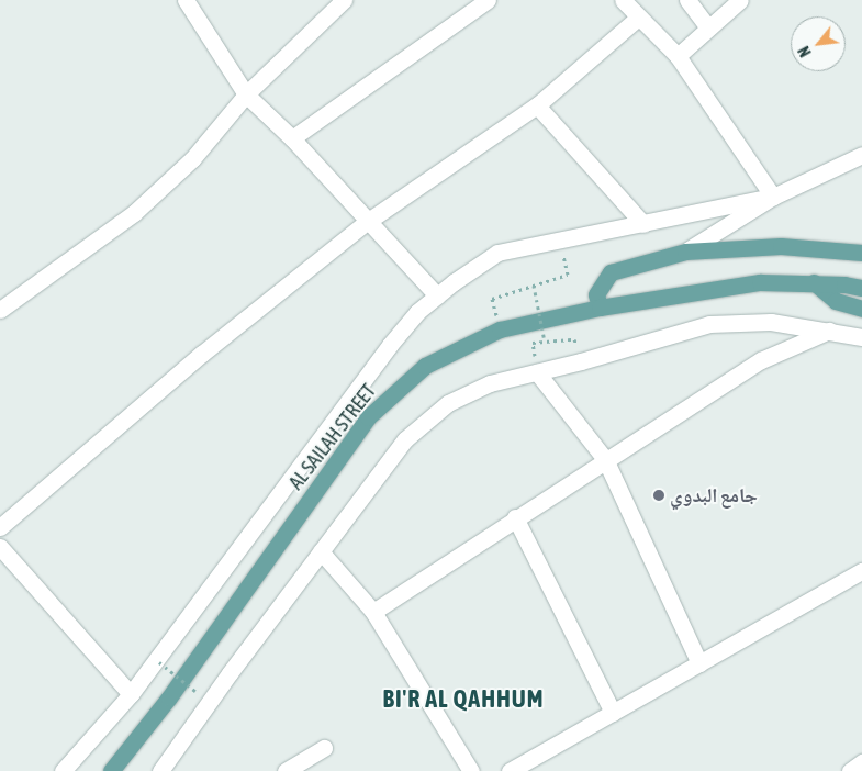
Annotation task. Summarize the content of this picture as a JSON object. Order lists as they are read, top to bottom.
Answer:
{
  "streets": {
    "main road": ["AL SAILAH STREET"]
  },
  "districts": ["BI'R AL QAHHUM"],
  "places": ["جامع البدوي"],
  "north": "bottom left"
}
